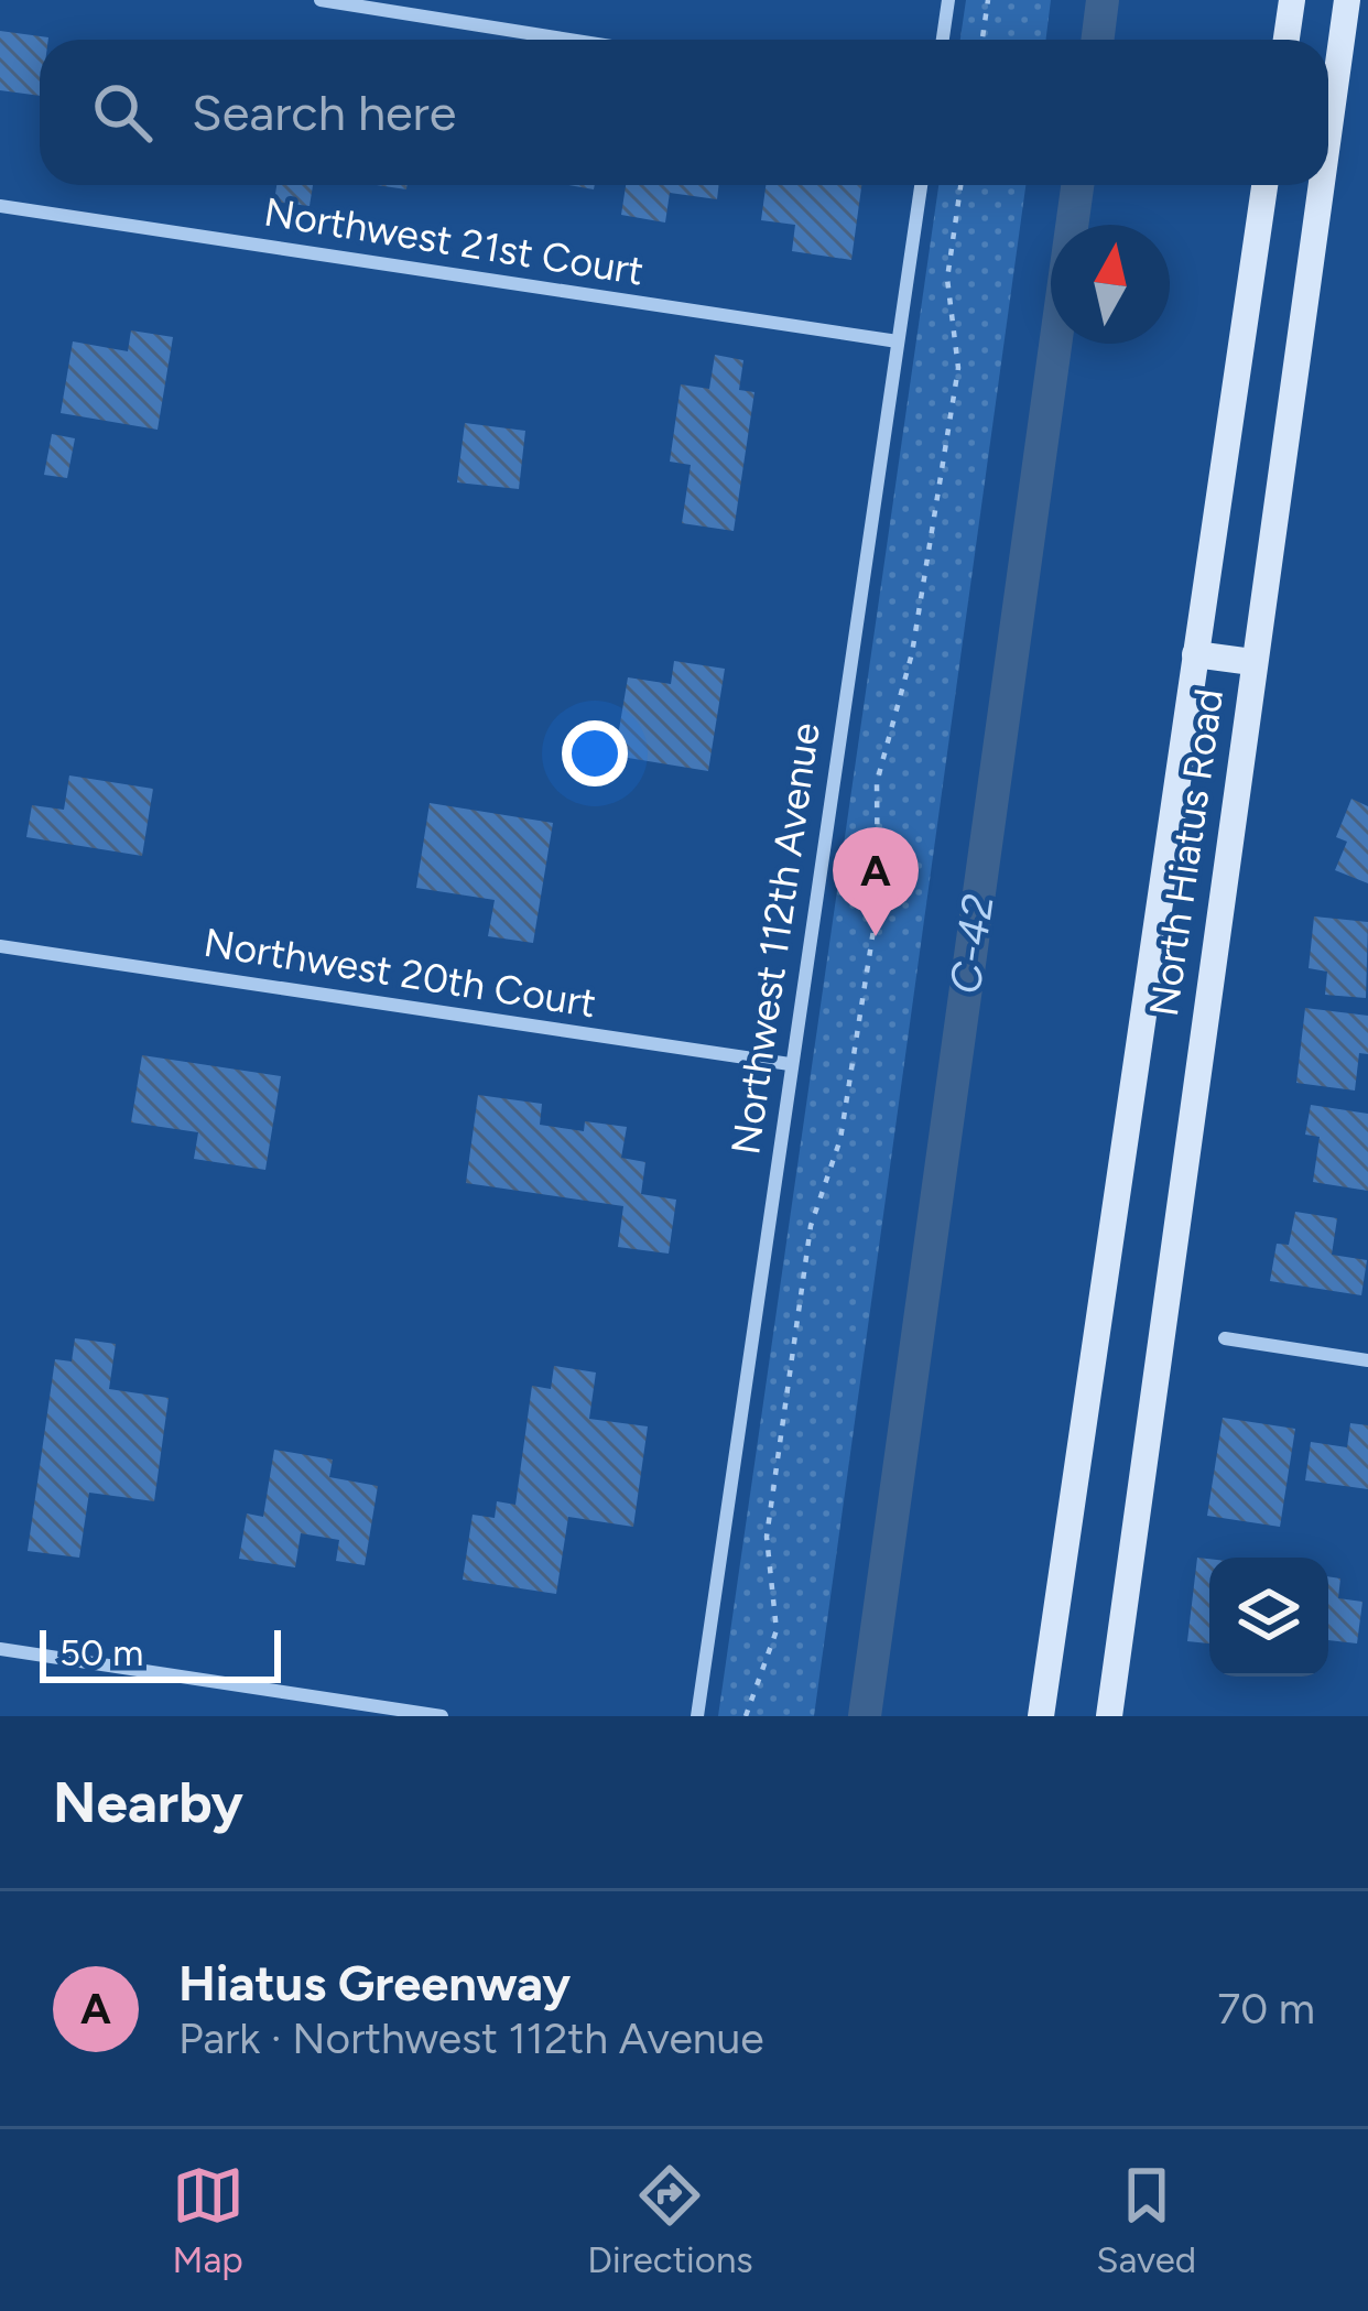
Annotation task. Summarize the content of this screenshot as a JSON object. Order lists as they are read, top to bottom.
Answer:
{
  "streets": {
    "main road": ["North Hiatus Road"],
    "street": ["Northwest 21st Court", "Northwest 112th Avenue", "Northwest 20th Court"]
  },
  "crossings": [
    ["Northwest 21st Court", "Northwest 112th Avenue"],
    ["Northwest 112th Avenue", "Northwest 20th Court"]
  ],
  "water": ["C-42"],
  "scale_bar": "50 m",
  "north": "top",
  "page": {
    "search": "Search here",
    "pins": "A",
    "scale": "50 m",
    "heading": "Nearby",
    "list": [
      {
        "mark": "A",
        "name": "Hiatus Greenway",
        "note": "Park · Northwest 112th Avenue",
        "value": "70 m"
      }
    ],
    "nav": ["Map", "Directions", "Saved"]
  }
}
